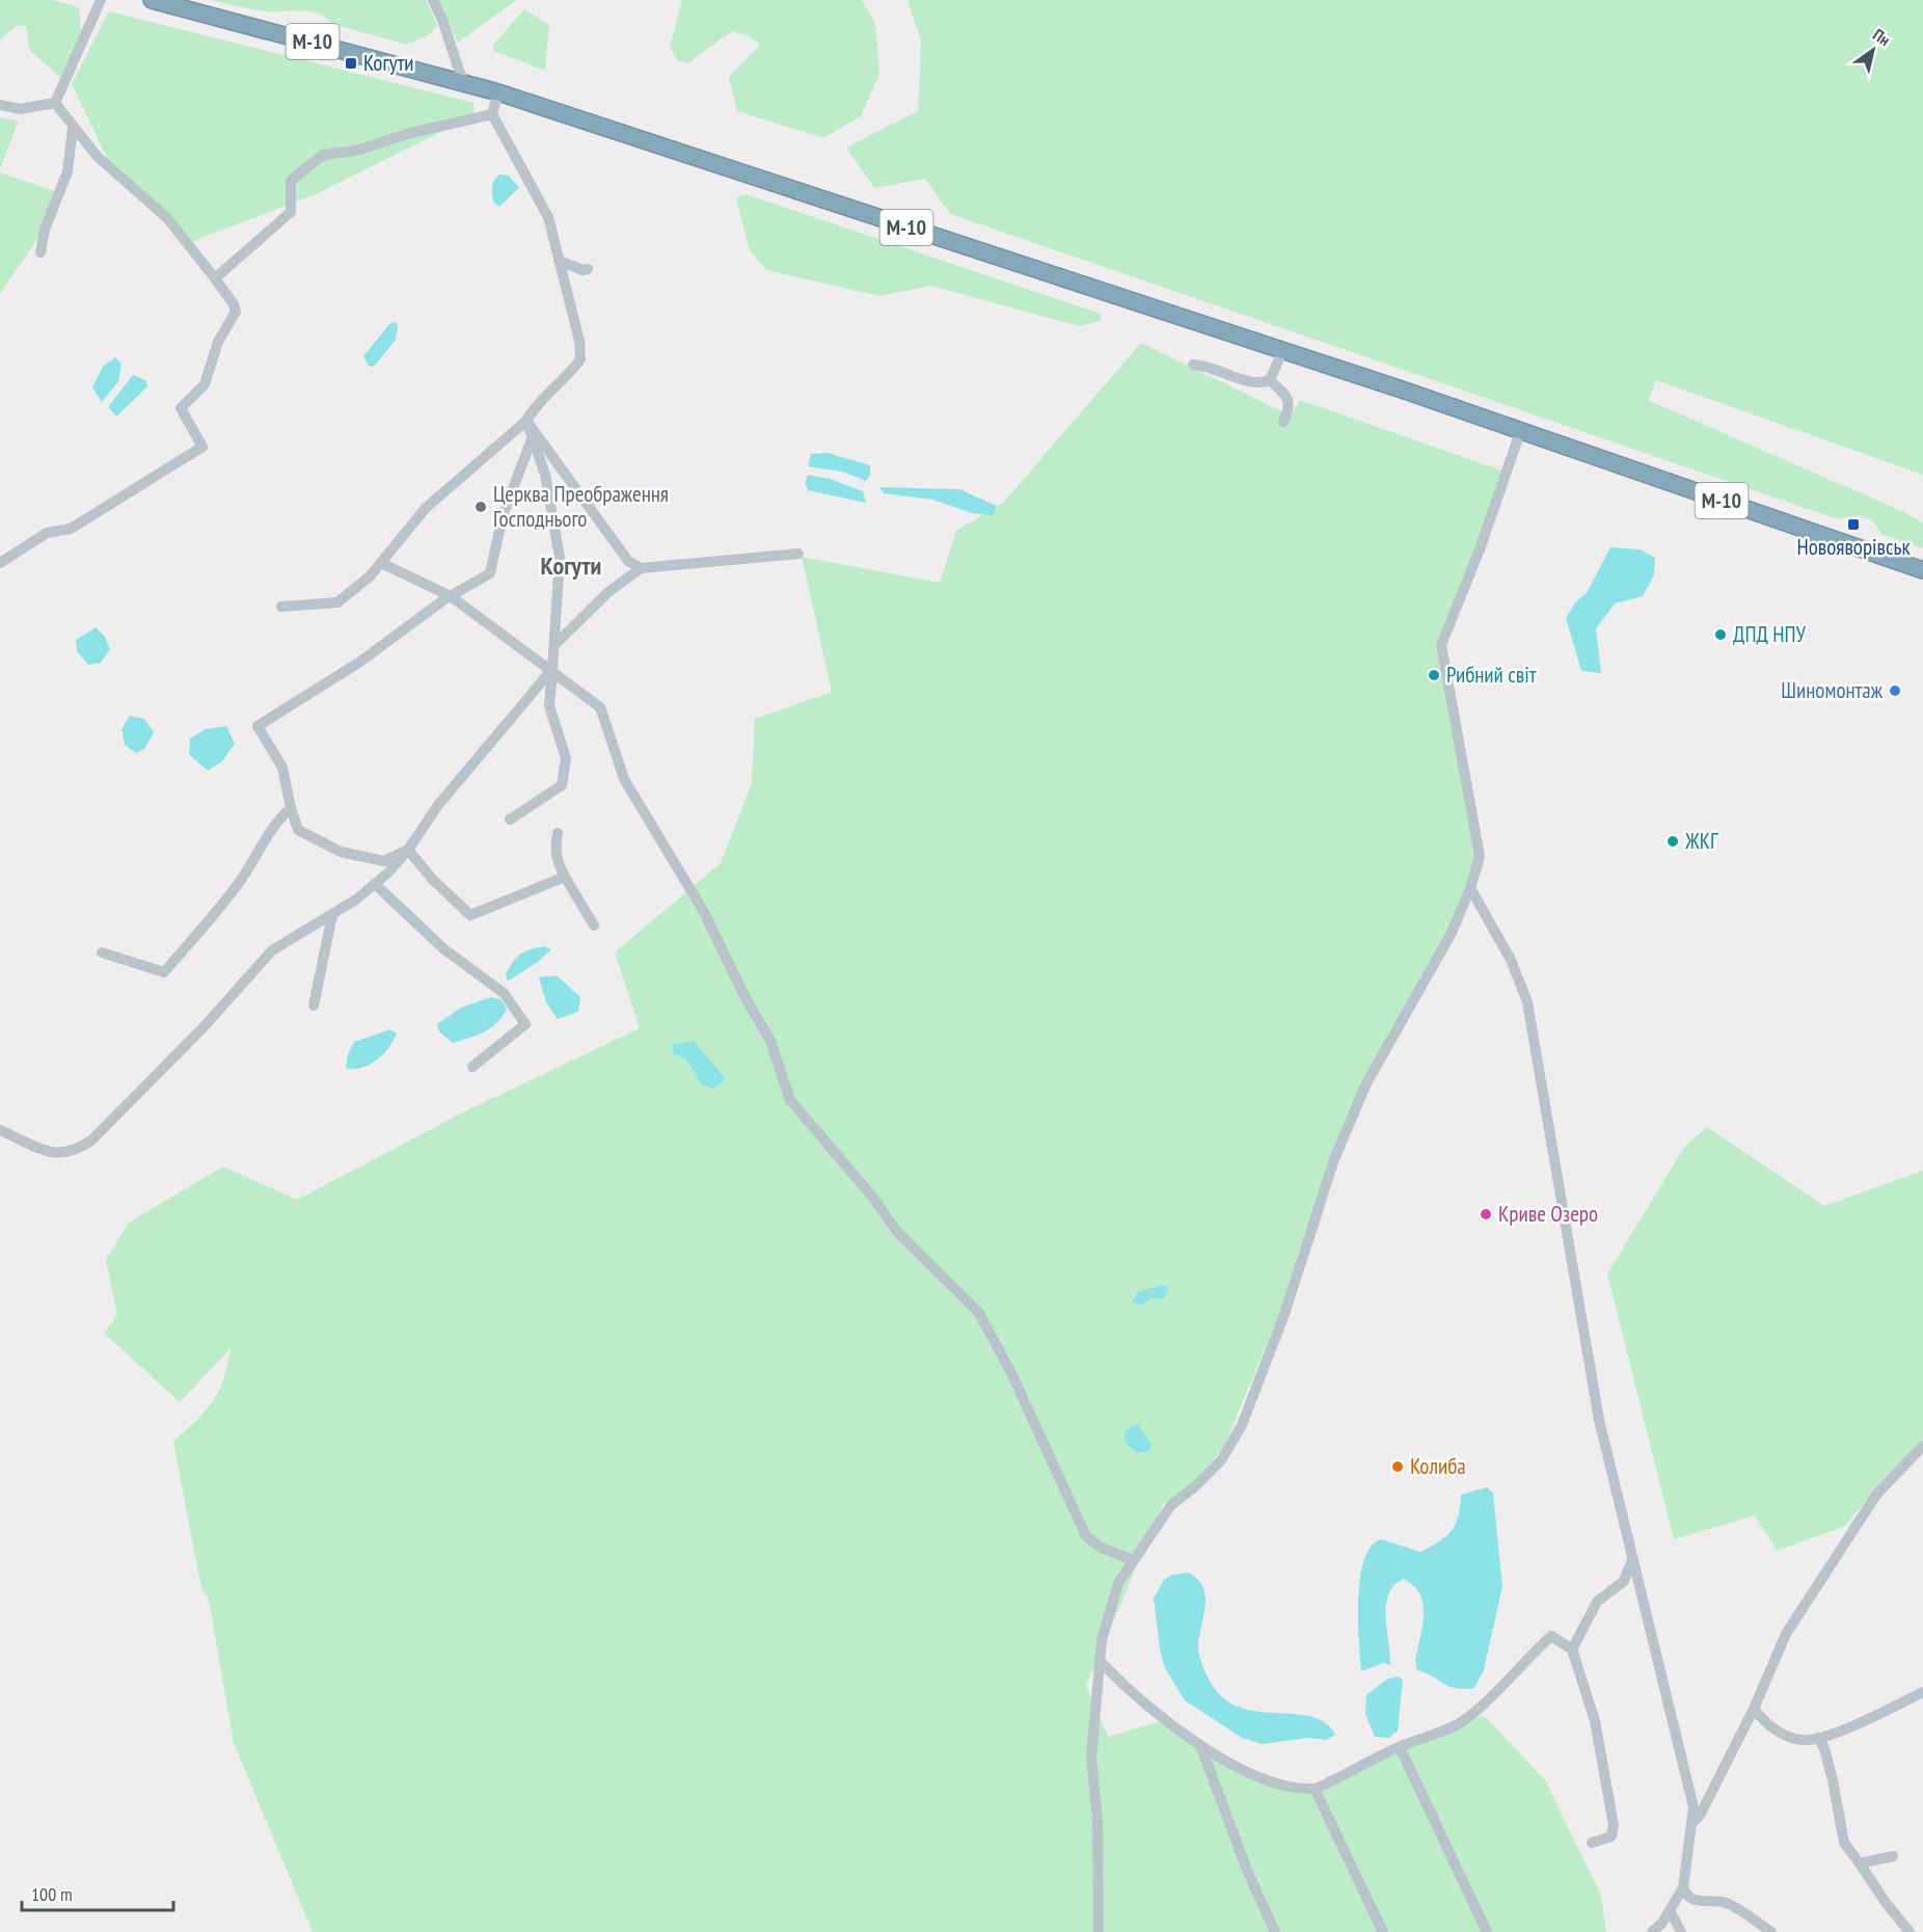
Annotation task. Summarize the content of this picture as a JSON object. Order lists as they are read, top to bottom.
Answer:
{
  "streets": {
    "highway": ["М-10"]
  },
  "districts": ["Когути"],
  "places": {
    "transit": ["Когути", "Новояворівськ"],
    "other": [
      "Церква Преображення Господнього",
      "ДПД НПУ",
      "Рибний світ",
      "Шиномонтаж",
      "ЖКГ",
      "Криве Озеро",
      "Колиба"
    ]
  },
  "scale_bar": "100 m",
  "north": "top right"
}
